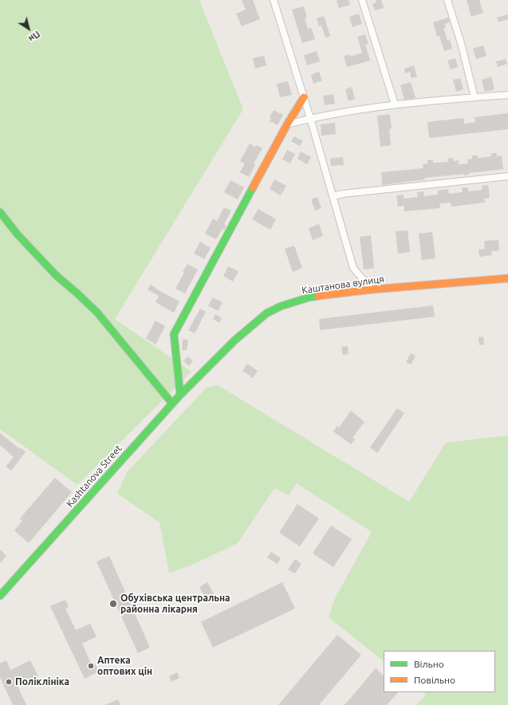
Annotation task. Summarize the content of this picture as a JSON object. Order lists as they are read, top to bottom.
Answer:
{
  "streets": {
    "main road": ["Каштанова вулиця", "Kashtanova Street"]
  },
  "crossings": [
    ["Каштанова вулиця", "Kashtanova Street"]
  ],
  "places": ["Обухівська центральна районна лікарня", "Аптека оптових цін", "Поліклініка"],
  "legend": ["Вільно", "Повільно"],
  "north": "bottom right"
}
